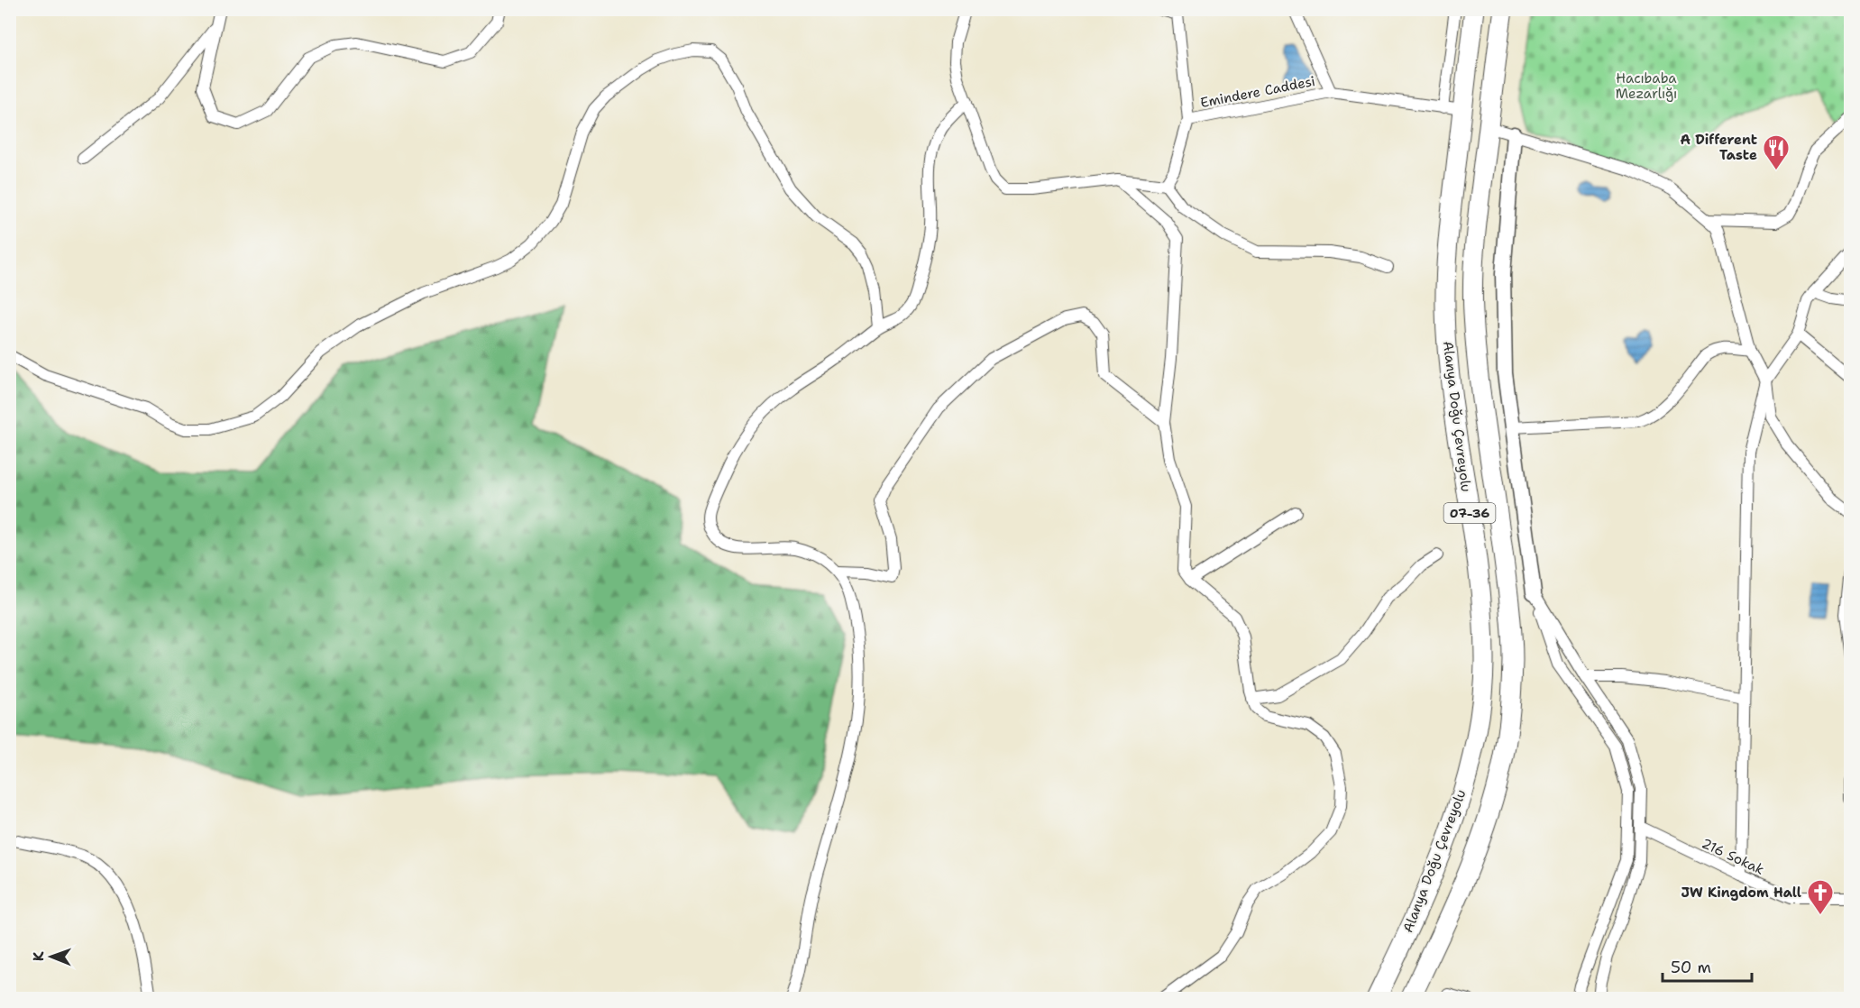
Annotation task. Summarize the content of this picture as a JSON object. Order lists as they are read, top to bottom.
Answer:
{
  "streets": {
    "highway": ["Alanya Doğu Çevreyolu", "07-36"],
    "street": ["Emindere Caddesi", "216 Sokak"]
  },
  "crossings": [
    ["Emindere Caddesi", "Alanya Doğu Çevreyolu"]
  ],
  "parks": ["Hacıbaba Mezarlığı"],
  "places": {
    "restaurant": ["A Different Taste"],
    "church": ["JW Kingdom Hall"]
  },
  "scale_bar": "50 m",
  "north": "left"
}
